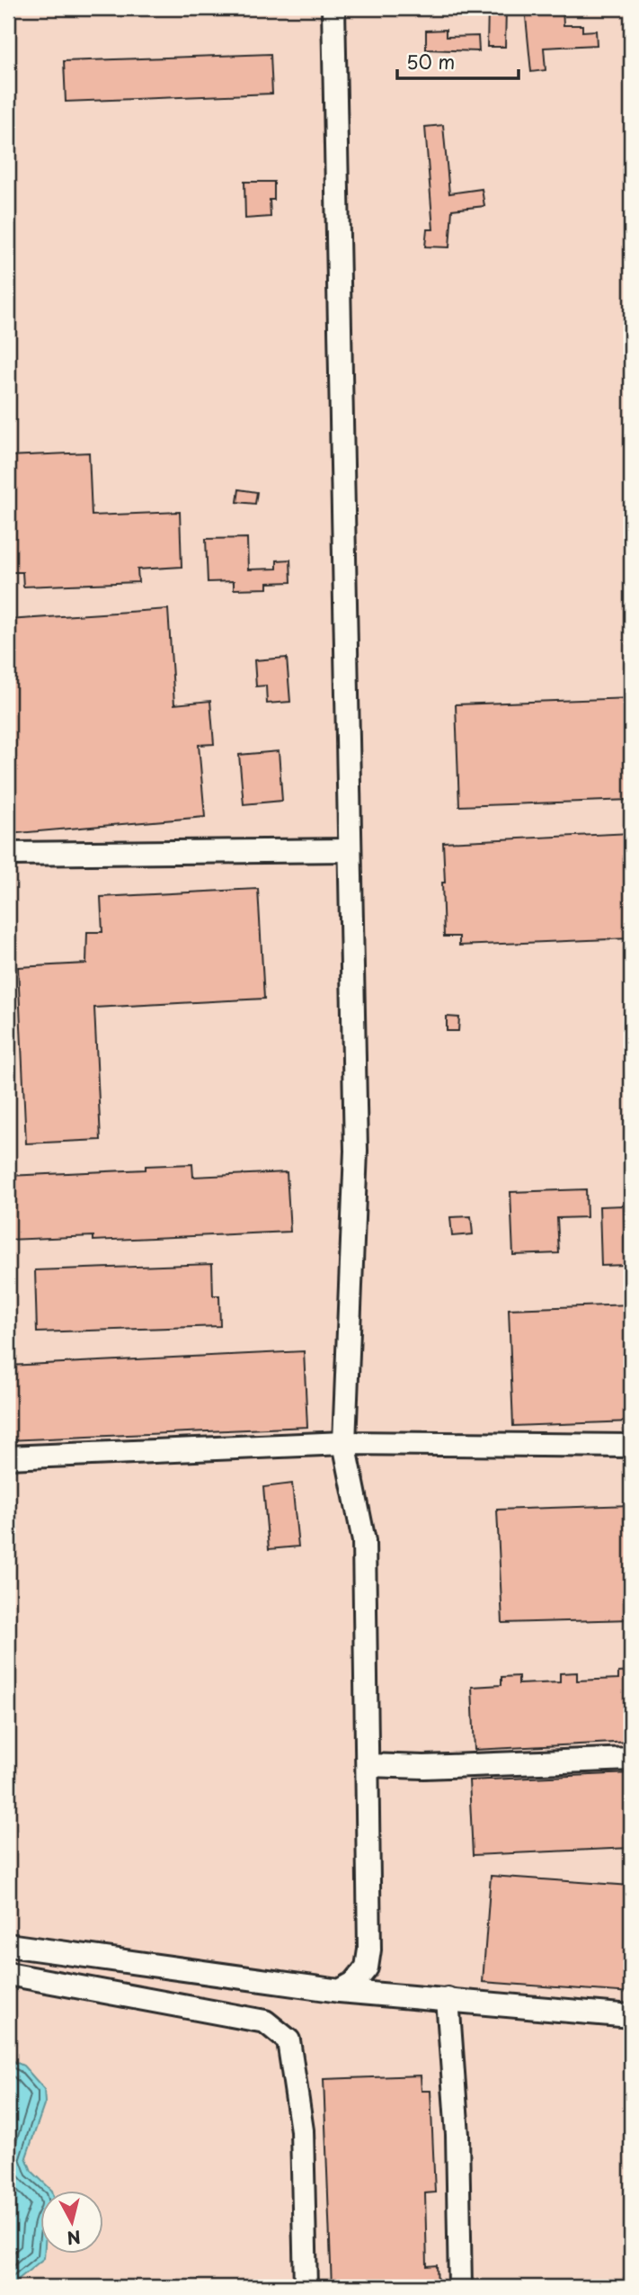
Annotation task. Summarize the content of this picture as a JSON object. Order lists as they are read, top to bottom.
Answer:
{
  "scale_bar": "50 m",
  "north": "bottom"
}
